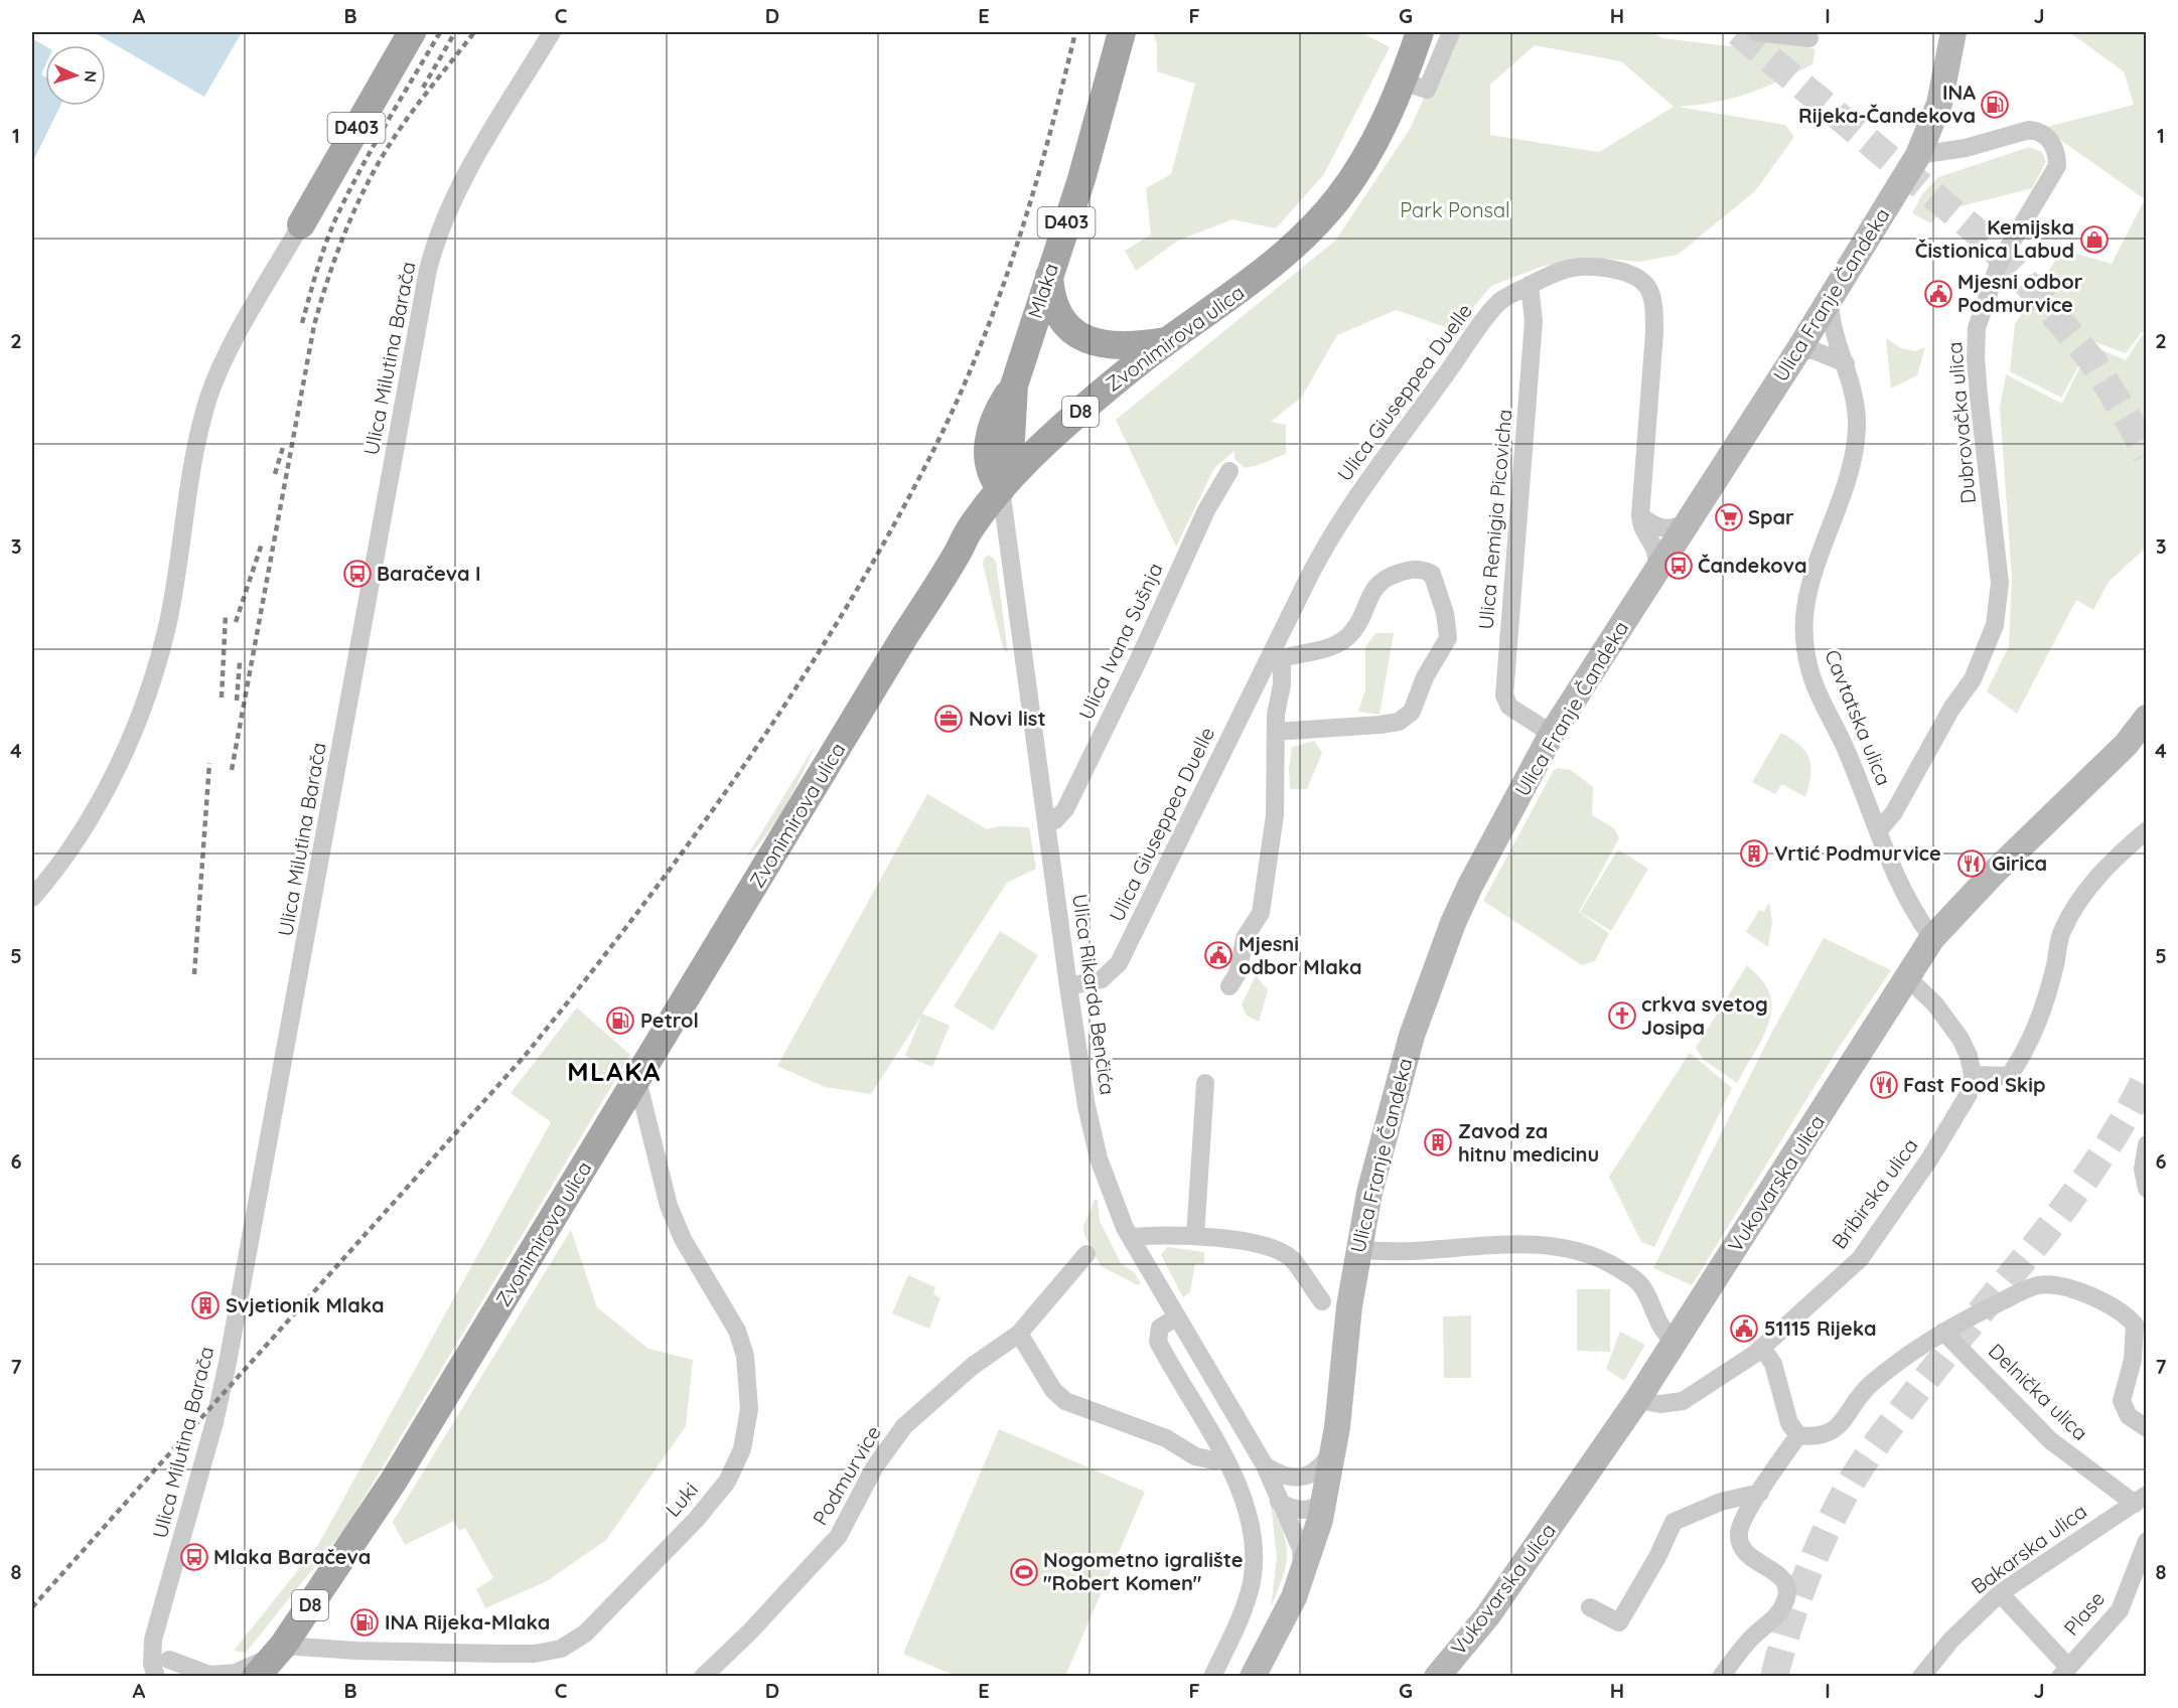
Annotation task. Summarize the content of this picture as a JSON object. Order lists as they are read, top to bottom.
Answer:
{
  "streets": {
    "main road": [
      "D403",
      "Mlaka",
      "Zvonimirova ulica",
      "D8"
    ],
    "street": [
      "Ulica Franje Čandeka",
      "Ulica Milutina Barača",
      "Ulica Giuseppea Duelle",
      "Dubrovačka ulica",
      "Ulica Remigia Picovicha",
      "Ulica Ivana Sušnja",
      "Cavtatska ulica",
      "Ulica Rikarda Benčića",
      "Vukovarska ulica",
      "Bribirska ulica",
      "Delnička ulica",
      "Podmurvice",
      "Luki",
      "Bakarska ulica",
      "Plase"
    ]
  },
  "crossings": [
    ["Mlaka", "Zvonimirova ulica"],
    ["Mlaka", "Ulica Rikarda Benčića"],
    ["Ulica Franje Čandeka", "Dubrovačka ulica"],
    ["Ulica Franje Čandeka", "Ulica Remigia Picovicha"],
    ["Ulica Franje Čandeka", "Cavtatska ulica"],
    ["Ulica Franje Čandeka", "Ulica Rikarda Benčića"],
    ["Zvonimirova ulica", "Ulica Rikarda Benčića"],
    ["Zvonimirova ulica", "Luki"],
    ["Ulica Giuseppea Duelle", "Ulica Remigia Picovicha"],
    ["Ulica Giuseppea Duelle", "Ulica Rikarda Benčića"],
    ["Dubrovačka ulica", "Cavtatska ulica"],
    ["Ulica Ivana Sušnja", "Ulica Rikarda Benčića"],
    ["Cavtatska ulica", "Vukovarska ulica"],
    ["Vukovarska ulica", "Bribirska ulica"],
    ["Delnička ulica", "Bakarska ulica"]
  ],
  "districts": ["MLAKA"],
  "parks": ["Park Ponsal"],
  "places": {
    "fuel station": ["INA Rijeka-Čandekova", "Petrol", "INA Rijeka-Mlaka"],
    "shop": ["Kemijska Čistionica Labud"],
    "public building": ["Mjesni odbor Podmurvice", "Mjesni odbor Mlaka", "51115 Rijeka"],
    "supermarket": ["Spar"],
    "bus stop": ["Čandekova", "Baračeva I", "Mlaka Baračeva"],
    "office": ["Novi list"],
    "building": ["Vrtić Podmurvice", "Zavod za hitnu medicinu", "Svjetionik Mlaka"],
    "restaurant": ["Girica", "Fast Food Skip"],
    "church": ["crkva svetog Josipa"],
    "sports": ["Nogometno igralište \"Robert Komen\""]
  },
  "north": "right",
  "grid": {
    "columns": [
      "A",
      "B",
      "C",
      "D",
      "E",
      "F",
      "G",
      "H",
      "I",
      "J"
    ],
    "rows": [
      "1",
      "2",
      "3",
      "4",
      "5",
      "6",
      "7",
      "8"
    ]
  }
}
